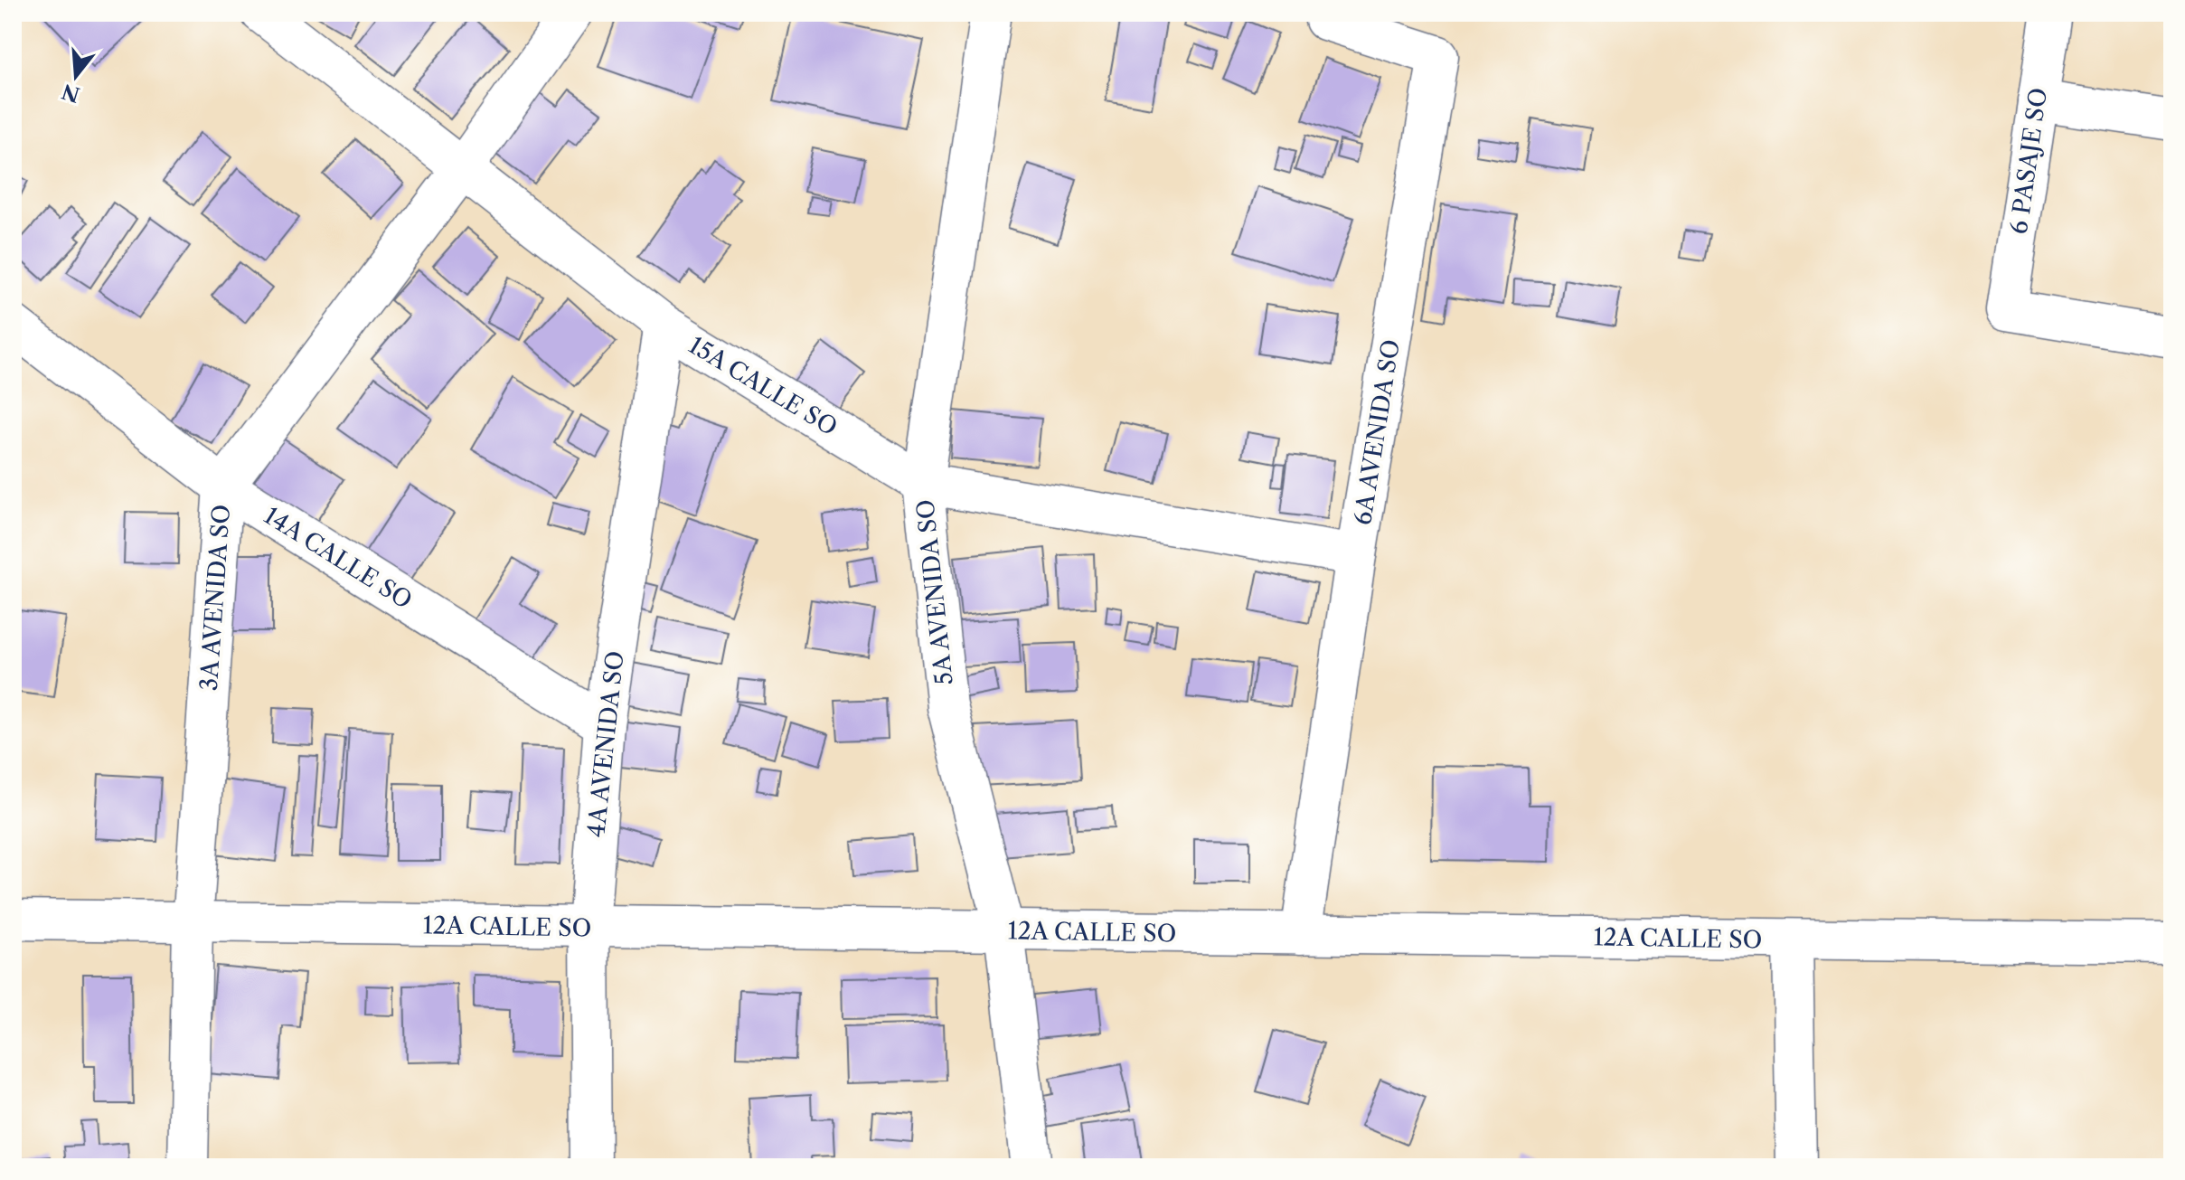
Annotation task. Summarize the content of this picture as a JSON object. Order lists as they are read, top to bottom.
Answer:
{
  "streets": {
    "street": [
      "6 PASAJE SO",
      "15A CALLE SO",
      "6A AVENIDA SO",
      "14A CALLE SO",
      "5A AVENIDA SO",
      "3A AVENIDA SO",
      "4A AVENIDA SO",
      "12A CALLE SO"
    ]
  },
  "crossings": [
    ["15A CALLE SO", "6A AVENIDA SO"],
    ["15A CALLE SO", "5A AVENIDA SO"],
    ["15A CALLE SO", "3A AVENIDA SO"],
    ["15A CALLE SO", "4A AVENIDA SO"],
    ["6A AVENIDA SO", "12A CALLE SO"],
    ["14A CALLE SO", "3A AVENIDA SO"],
    ["14A CALLE SO", "4A AVENIDA SO"],
    ["5A AVENIDA SO", "12A CALLE SO"],
    ["3A AVENIDA SO", "12A CALLE SO"],
    ["4A AVENIDA SO", "12A CALLE SO"]
  ],
  "north": "bottom"
}
